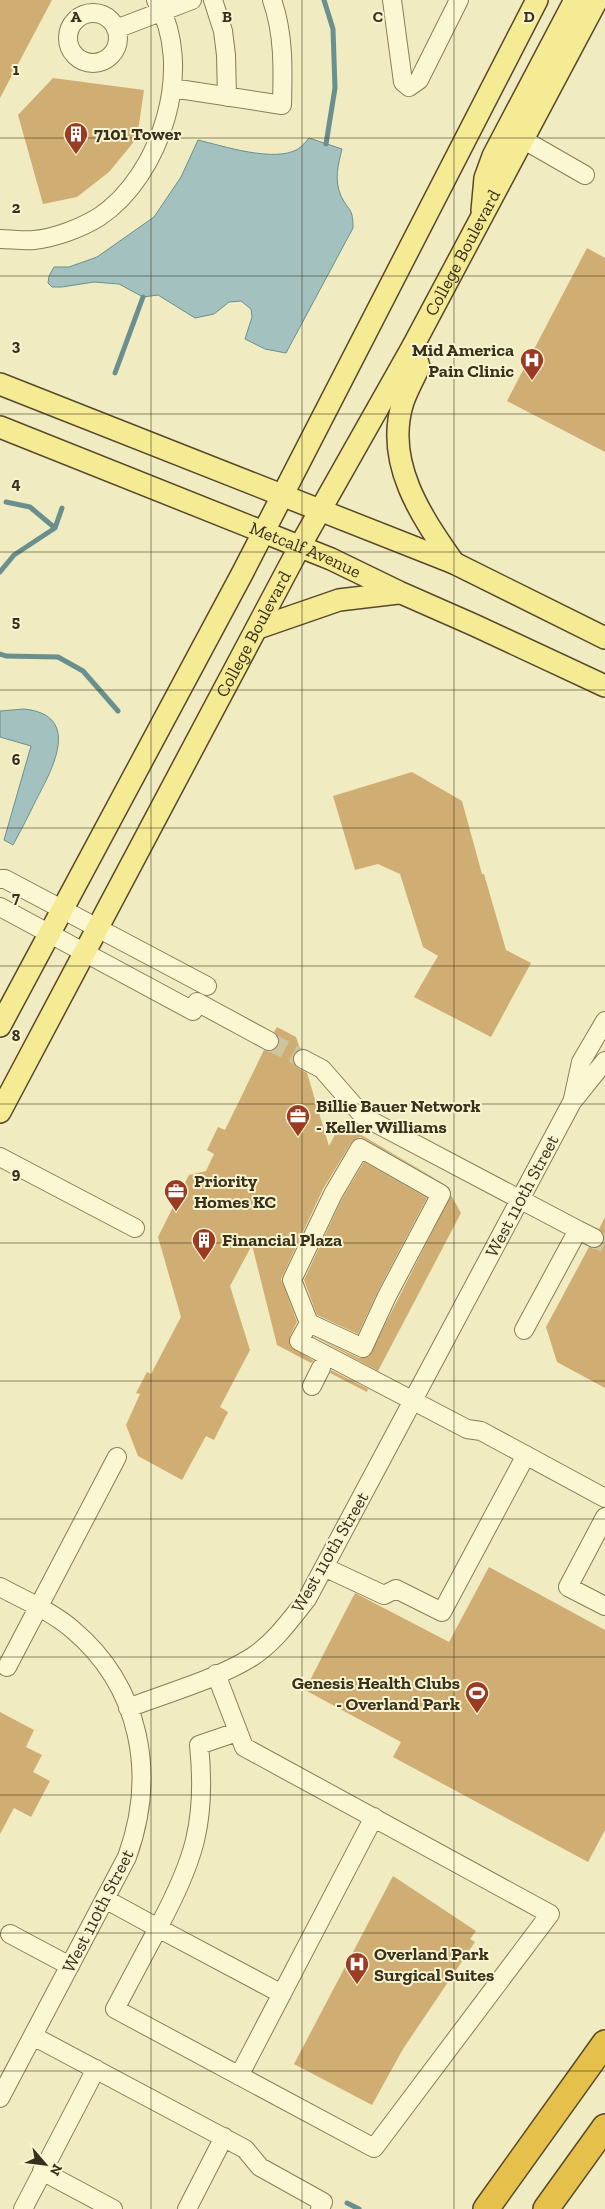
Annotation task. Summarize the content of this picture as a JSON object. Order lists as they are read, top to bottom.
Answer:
{
  "streets": {
    "main road": ["College Boulevard", "Metcalf Avenue"],
    "street": ["West 110th Street"]
  },
  "crossings": [
    ["College Boulevard", "Metcalf Avenue"]
  ],
  "places": {
    "building": ["7101 Tower", "Financial Plaza"],
    "hospital": ["Mid America Pain Clinic", "Overland Park Surgical Suites"],
    "office": ["Billie Bauer Network - Keller Williams", "Priority Homes KC"],
    "sports": ["Genesis Health Clubs - Overland Park"]
  },
  "north": "bottom right",
  "grid": {
    "columns": [
      "A",
      "B",
      "C",
      "D"
    ],
    "rows": [
      "1",
      "2",
      "3",
      "4",
      "5",
      "6",
      "7",
      "8",
      "9"
    ]
  }
}
